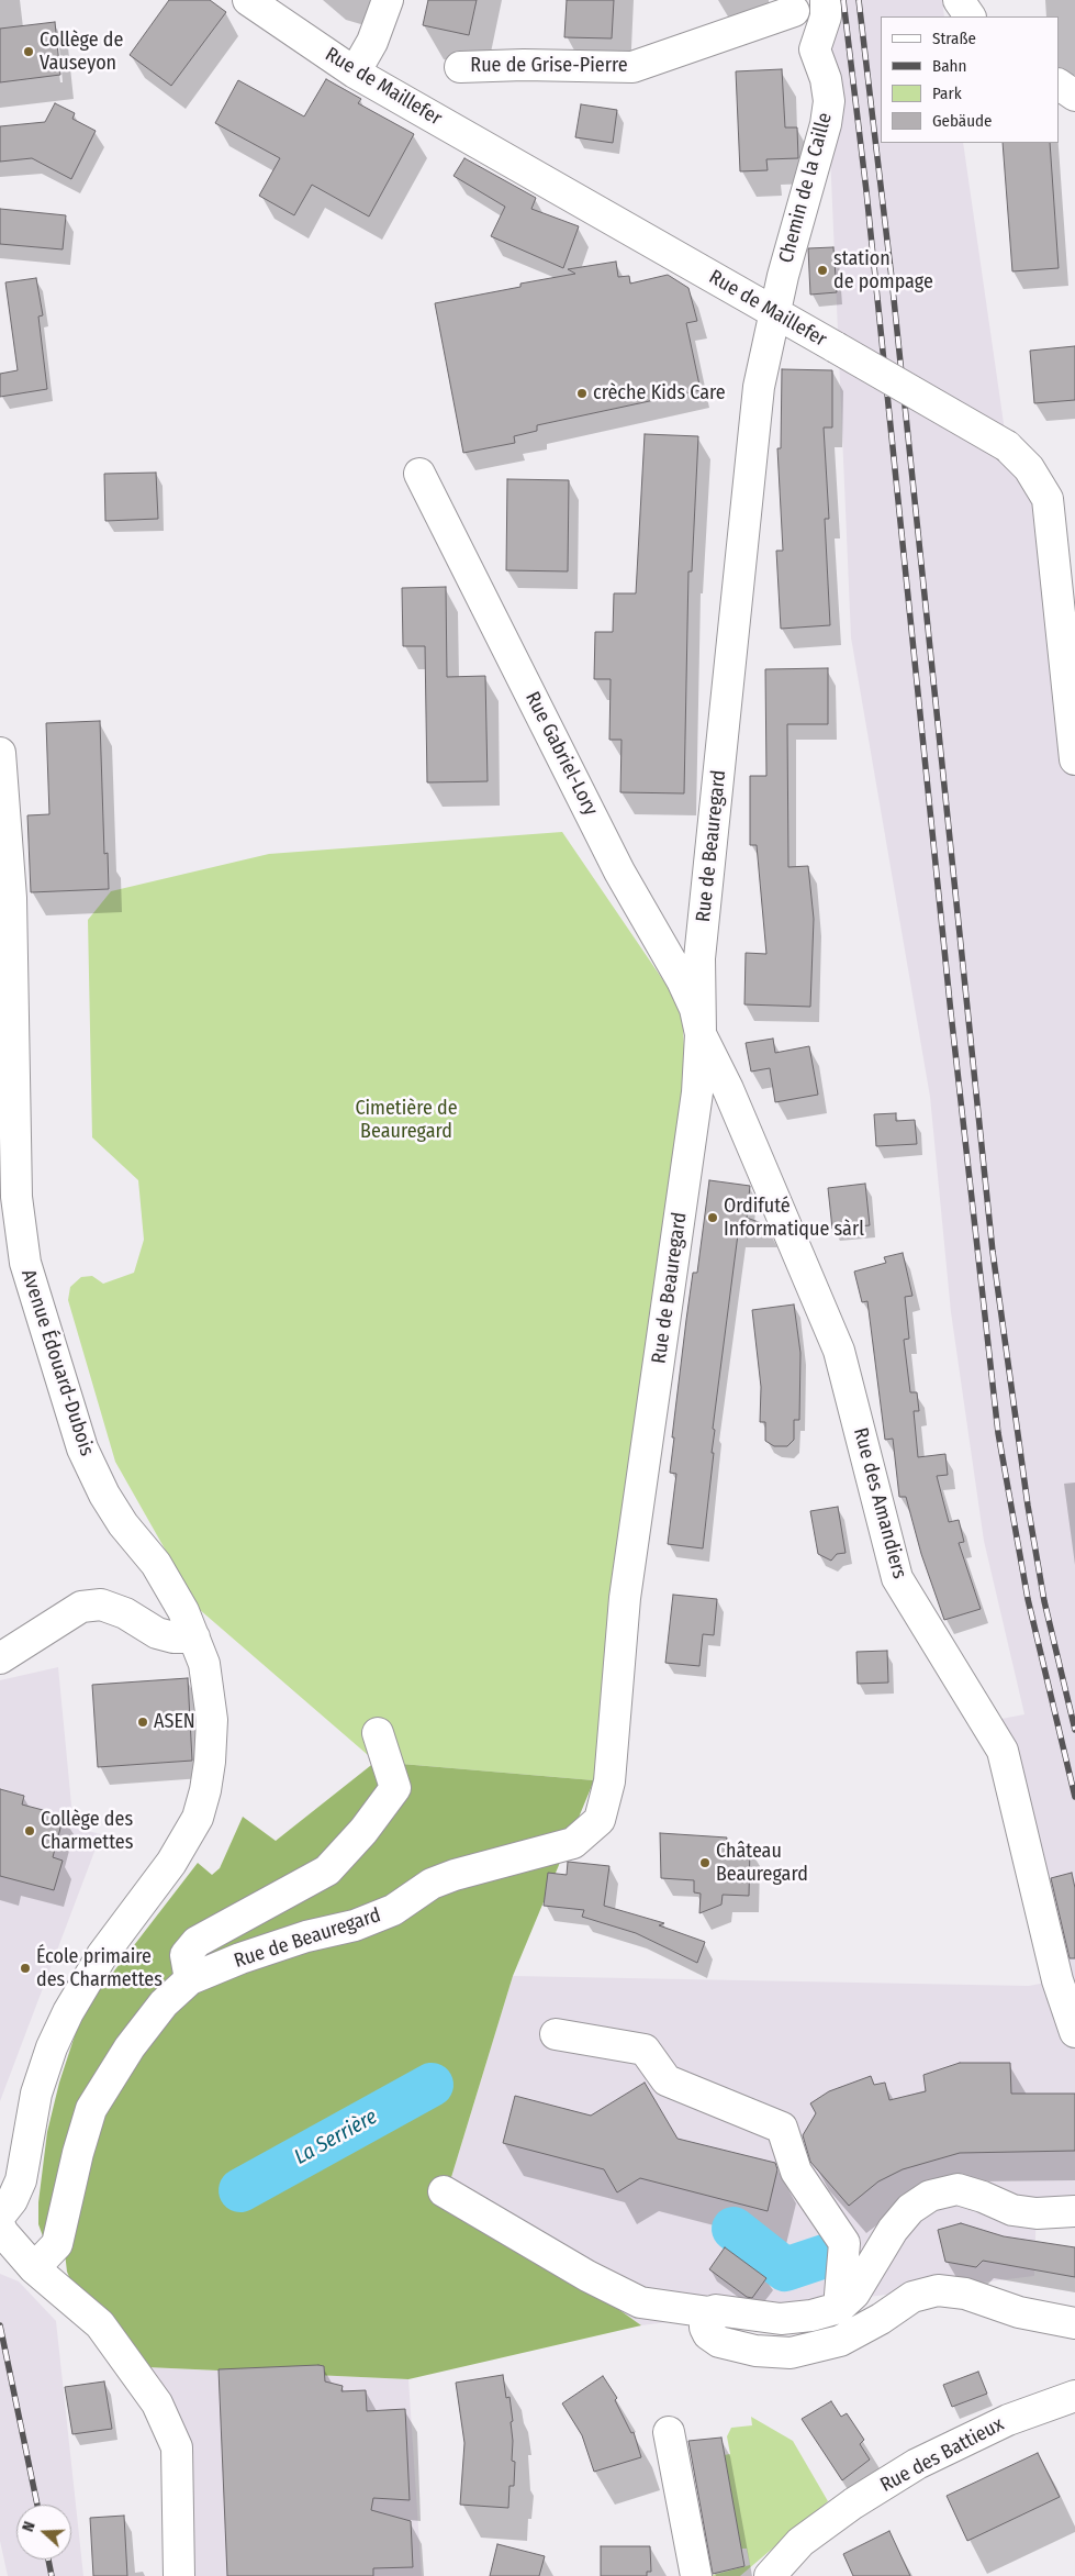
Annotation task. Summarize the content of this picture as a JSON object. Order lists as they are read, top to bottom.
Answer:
{
  "streets": {
    "street": [
      "Rue de Grise-Pierre",
      "Rue de Maillefer",
      "Chemin de la Caille",
      "Rue Gabriel-Lory",
      "Rue de Beauregard",
      "Avenue Édouard-Dubois",
      "Rue des Amandiers",
      "Rue des Battieux"
    ]
  },
  "crossings": [
    ["Rue de Grise-Pierre", "Chemin de la Caille"],
    ["Rue de Maillefer", "Chemin de la Caille"],
    ["Rue de Maillefer", "Rue de Beauregard"],
    ["Chemin de la Caille", "Rue de Beauregard"],
    ["Rue Gabriel-Lory", "Rue de Beauregard"],
    ["Rue Gabriel-Lory", "Rue des Amandiers"],
    ["Rue de Beauregard", "Rue des Amandiers"]
  ],
  "water": ["La Serrière"],
  "parks": ["Cimetière de Beauregard"],
  "places": [
    "Collège de Vauseyon",
    "station de pompage",
    "crèche Kids Care",
    "Ordifuté Informatique sàrl",
    "ASEN",
    "Collège des Charmettes",
    "Château Beauregard",
    "École primaire des Charmettes"
  ],
  "legend": [
    "Straße",
    "Bahn",
    "Park",
    "Gebäude"
  ],
  "north": "left"
}
